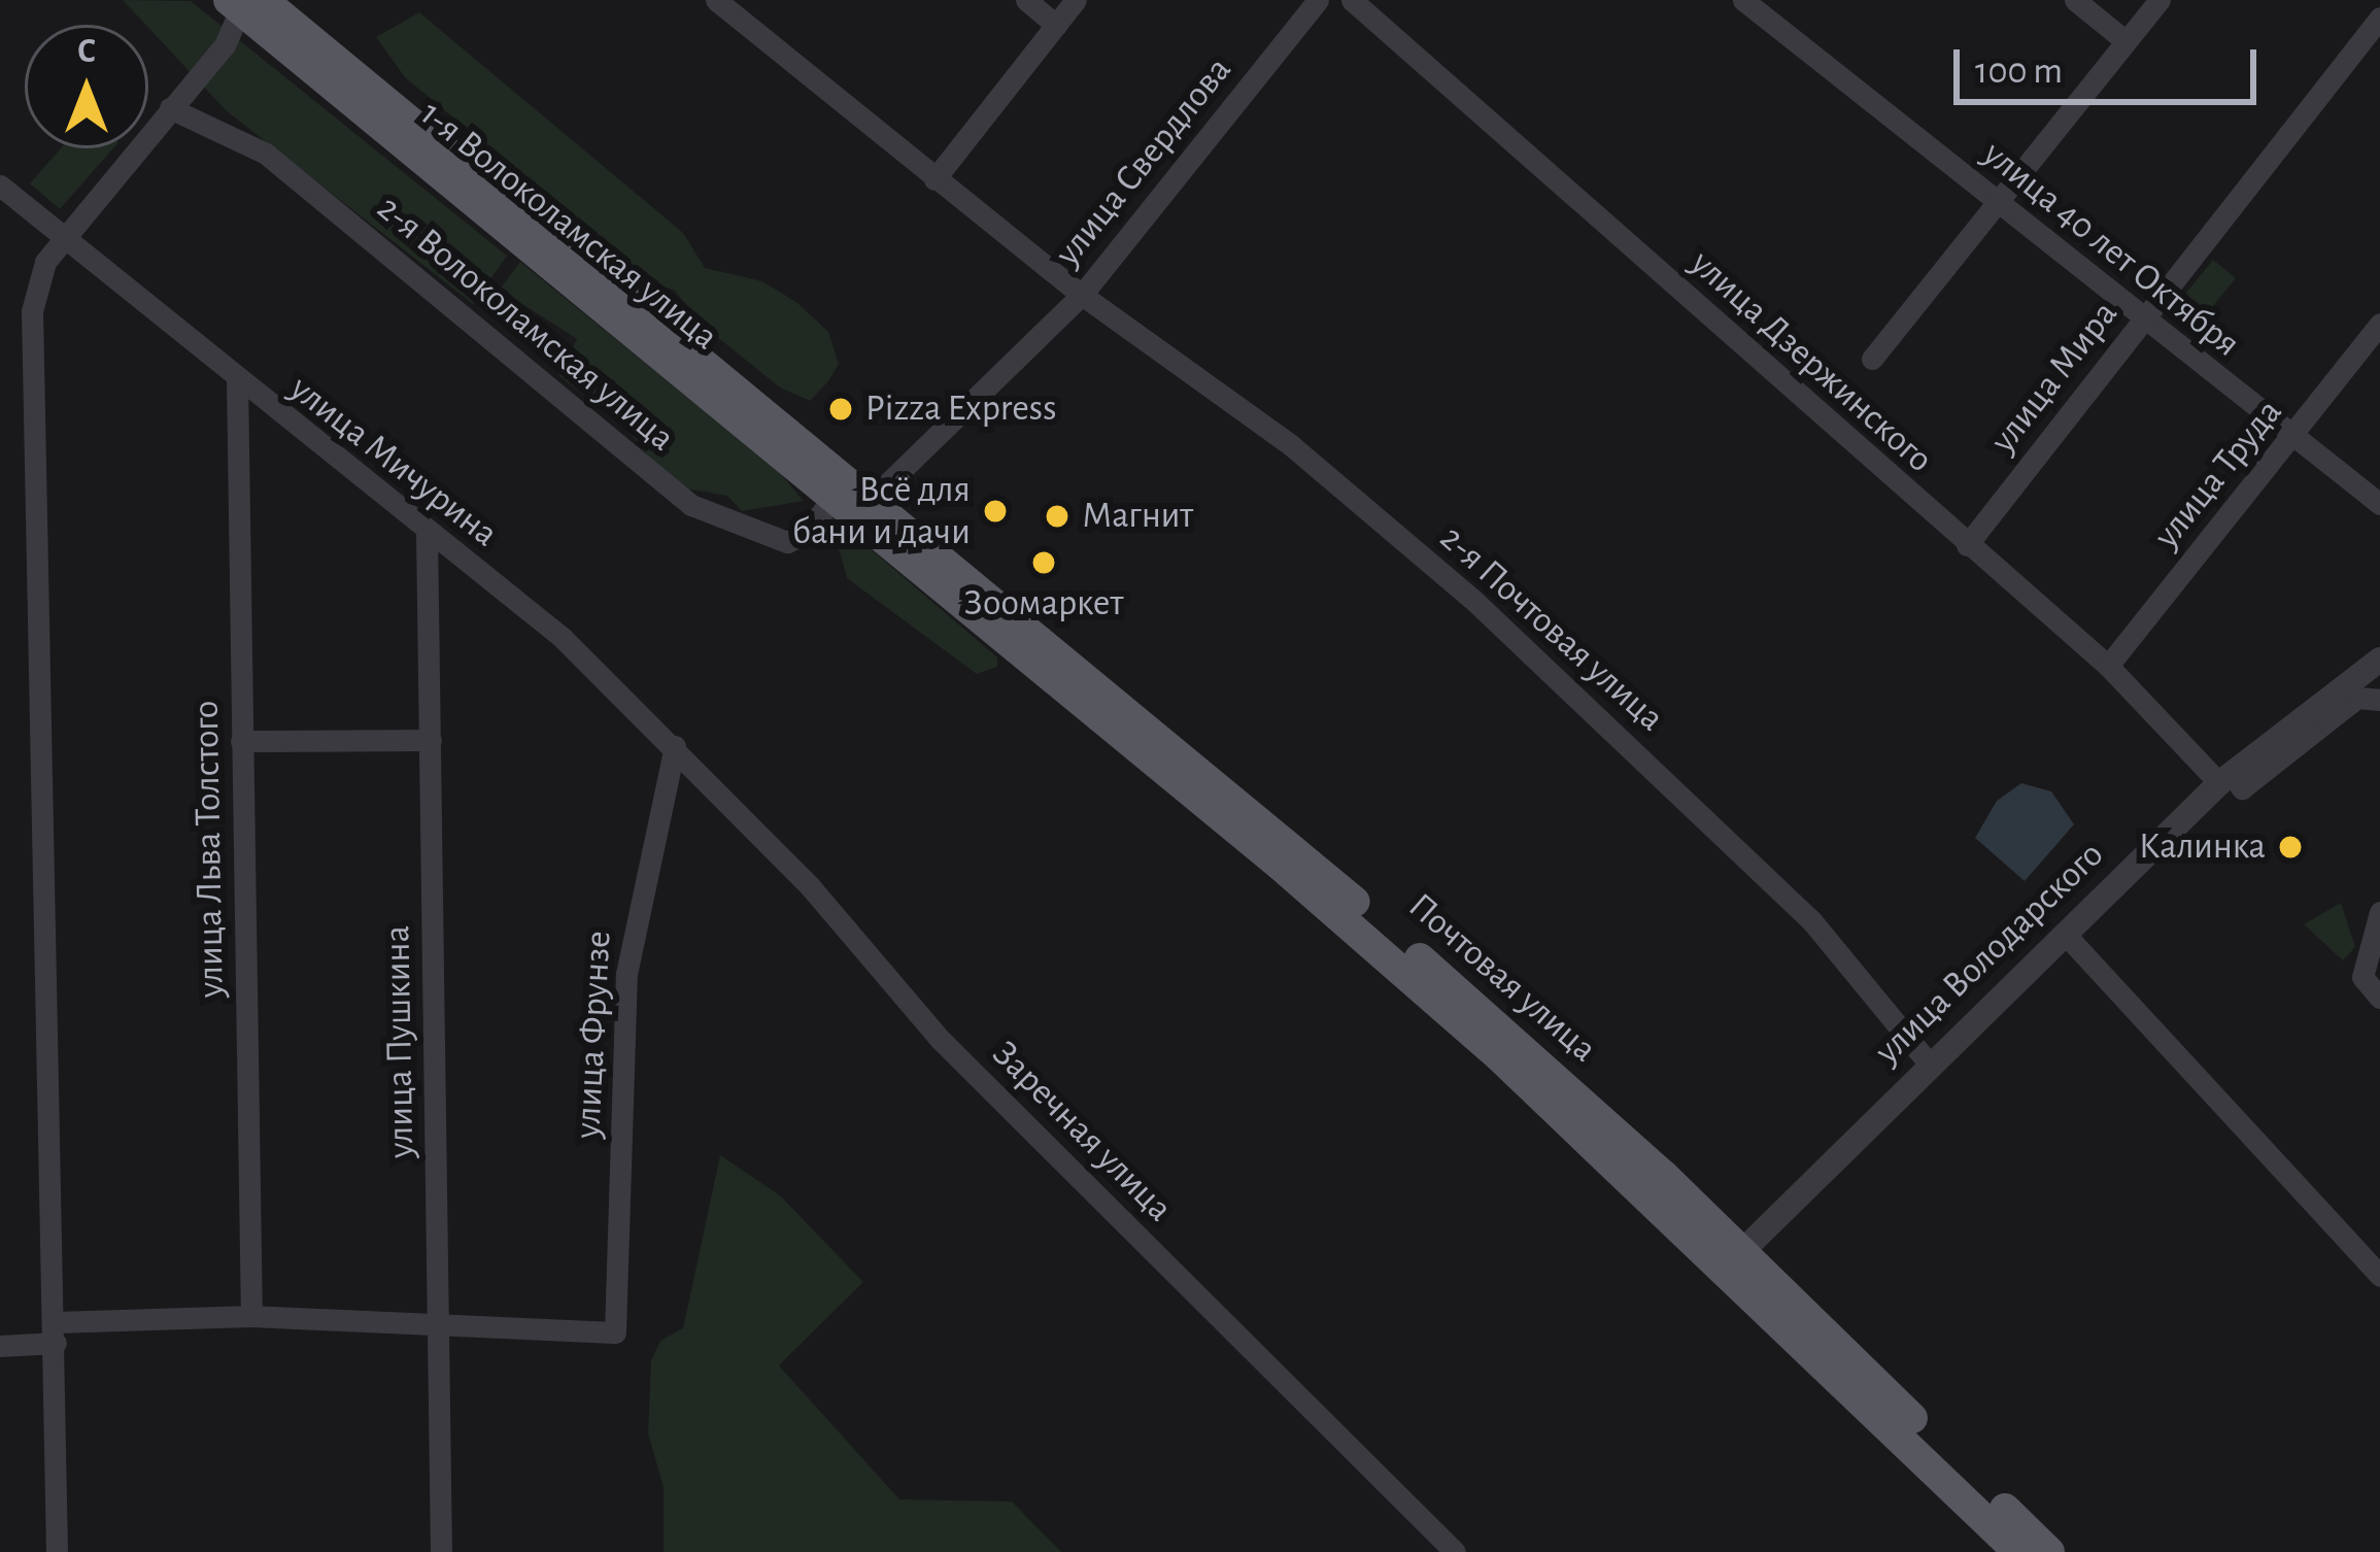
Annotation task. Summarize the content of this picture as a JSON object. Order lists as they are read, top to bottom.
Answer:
{
  "streets": {
    "main road": ["1-я Волоколамская улица", "Почтовая улица"],
    "street": [
      "улица Свердлова",
      "улица 40 лет Октября",
      "2-я Волоколамская улица",
      "улица Дзержинского",
      "улица Мира",
      "улица Мичурина",
      "улица Труда",
      "2-я Почтовая улица",
      "улица Льва Толстого",
      "улица Володарского",
      "улица Фрунзе",
      "улица Пушкина",
      "Заречная улица"
    ]
  },
  "crossings": [
    ["улица Свердлова", "1-я Волоколамская улица"],
    ["улица Свердлова", "2-я Волоколамская улица"],
    ["улица Свердлова", "2-я Почтовая улица"],
    ["улица Свердлова", "Почтовая улица"],
    ["1-я Волоколамская улица", "2-я Волоколамская улица"],
    ["1-я Волоколамская улица", "Почтовая улица"],
    ["улица 40 лет Октября", "улица Мира"],
    ["улица 40 лет Октября", "улица Труда"],
    ["2-я Волоколамская улица", "Почтовая улица"],
    ["улица Дзержинского", "улица Мира"],
    ["улица Дзержинского", "улица Труда"],
    ["улица Дзержинского", "улица Володарского"],
    ["улица Мичурина", "улица Льва Толстого"],
    ["улица Мичурина", "улица Фрунзе"],
    ["улица Мичурина", "улица Пушкина"],
    ["улица Мичурина", "Заречная улица"],
    ["2-я Почтовая улица", "улица Володарского"],
    ["улица Володарского", "Почтовая улица"],
    ["улица Фрунзе", "улица Пушкина"],
    ["улица Фрунзе", "Заречная улица"]
  ],
  "places": [
    "Pizza Express",
    "Всё для бани и дачи",
    "Магнит",
    "Зоомаркет",
    "Калинка"
  ],
  "scale_bar": "100 m",
  "north": "top"
}
